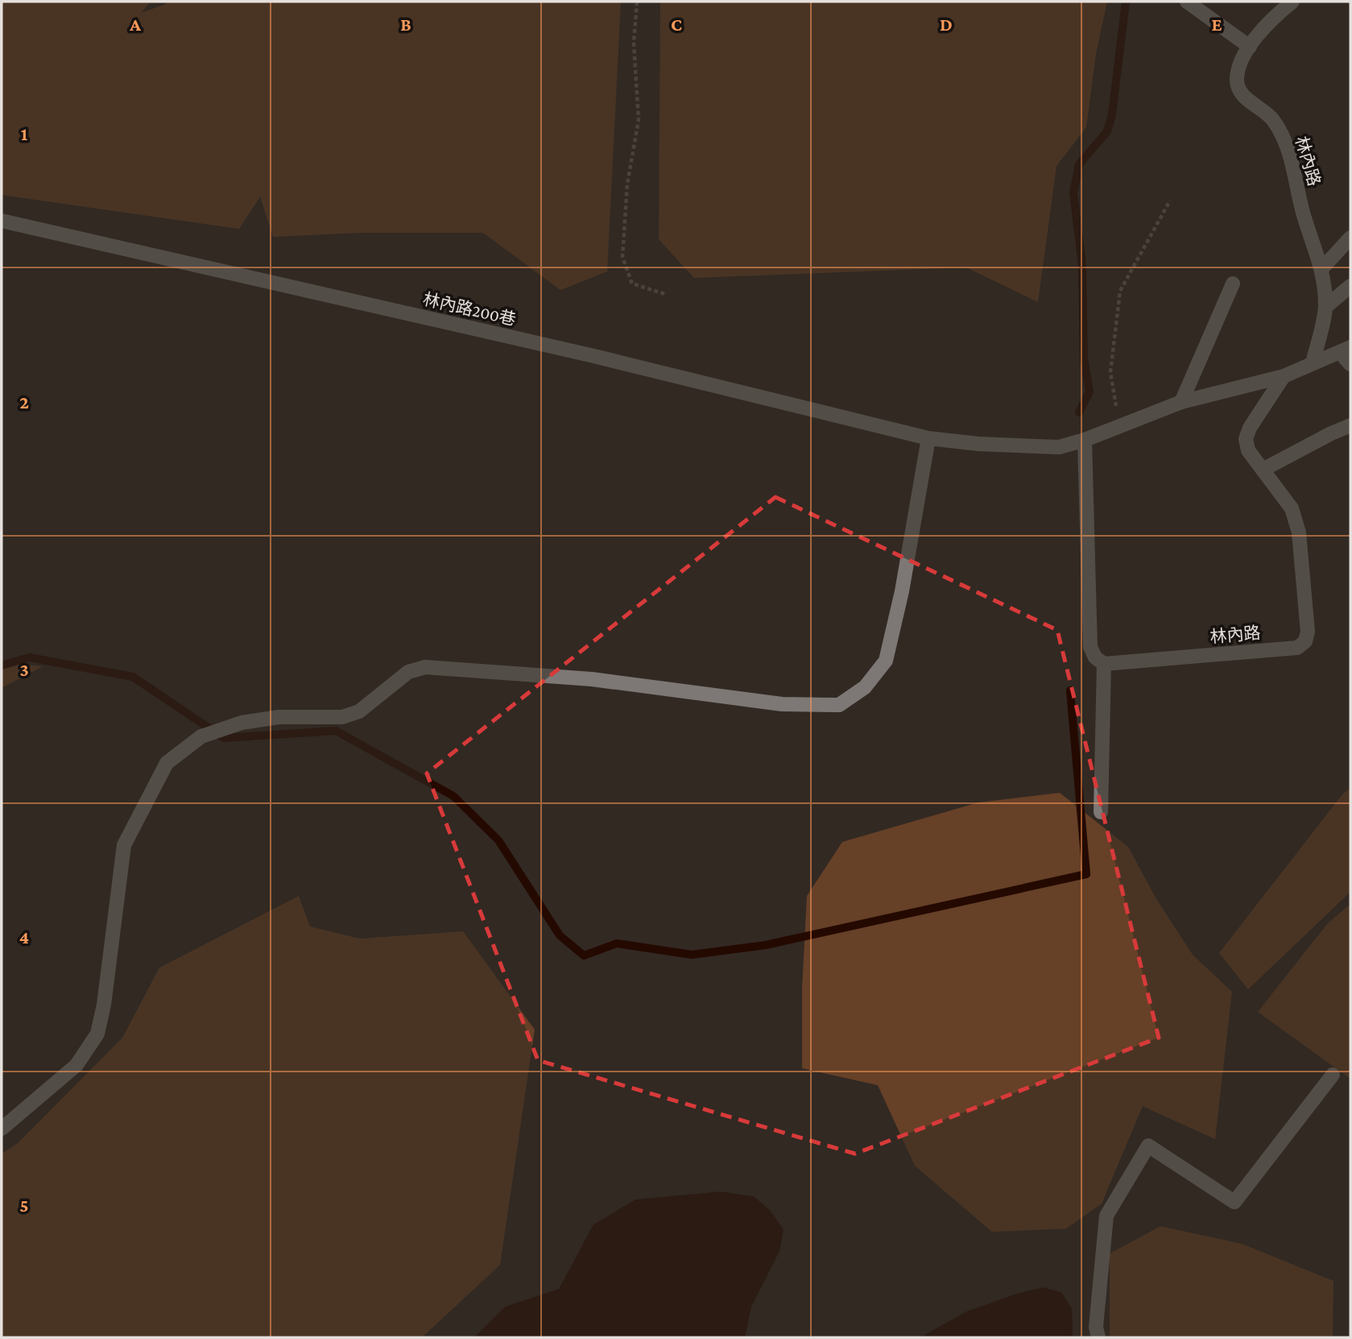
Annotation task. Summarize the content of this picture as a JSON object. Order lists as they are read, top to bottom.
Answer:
{
  "streets": {
    "street": ["林內路", "林內路200巷"]
  },
  "grid": {
    "columns": [
      "A",
      "B",
      "C",
      "D",
      "E"
    ],
    "rows": [
      "1",
      "2",
      "3",
      "4",
      "5"
    ]
  }
}
